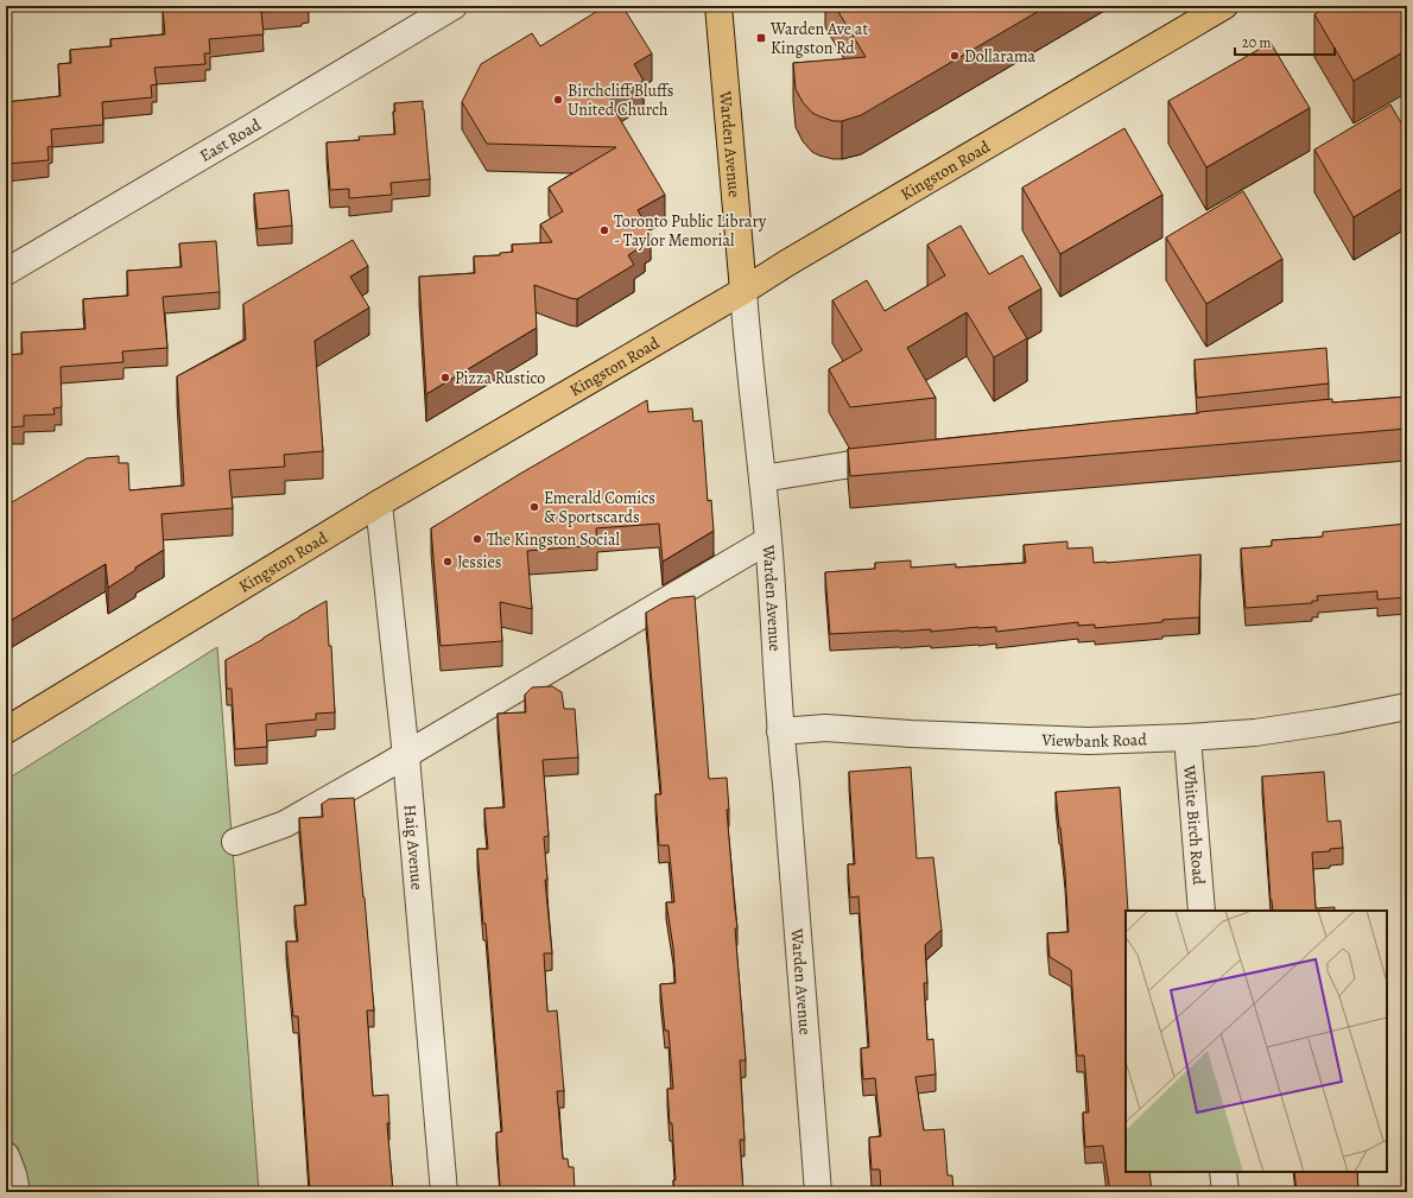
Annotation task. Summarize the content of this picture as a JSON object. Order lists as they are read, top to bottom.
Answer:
{
  "streets": {
    "main road": ["Warden Avenue", "Kingston Road"],
    "street": [
      "East Road",
      "Viewbank Road",
      "White Birch Road",
      "Haig Avenue"
    ]
  },
  "crossings": [
    ["Warden Avenue", "Kingston Road"],
    ["Warden Avenue", "Viewbank Road"],
    ["Kingston Road", "Haig Avenue"],
    ["Viewbank Road", "White Birch Road"]
  ],
  "places": {
    "transit": ["Warden Ave at Kingston Rd"],
    "other": [
      "Dollarama",
      "Birchcliff Bluffs United Church",
      "Toronto Public Library - Taylor Memorial",
      "Pizza Rustico",
      "Emerald Comics & Sportscards",
      "The Kingston Social",
      "Jessies"
    ]
  },
  "scale_bar": "20 m"
}
